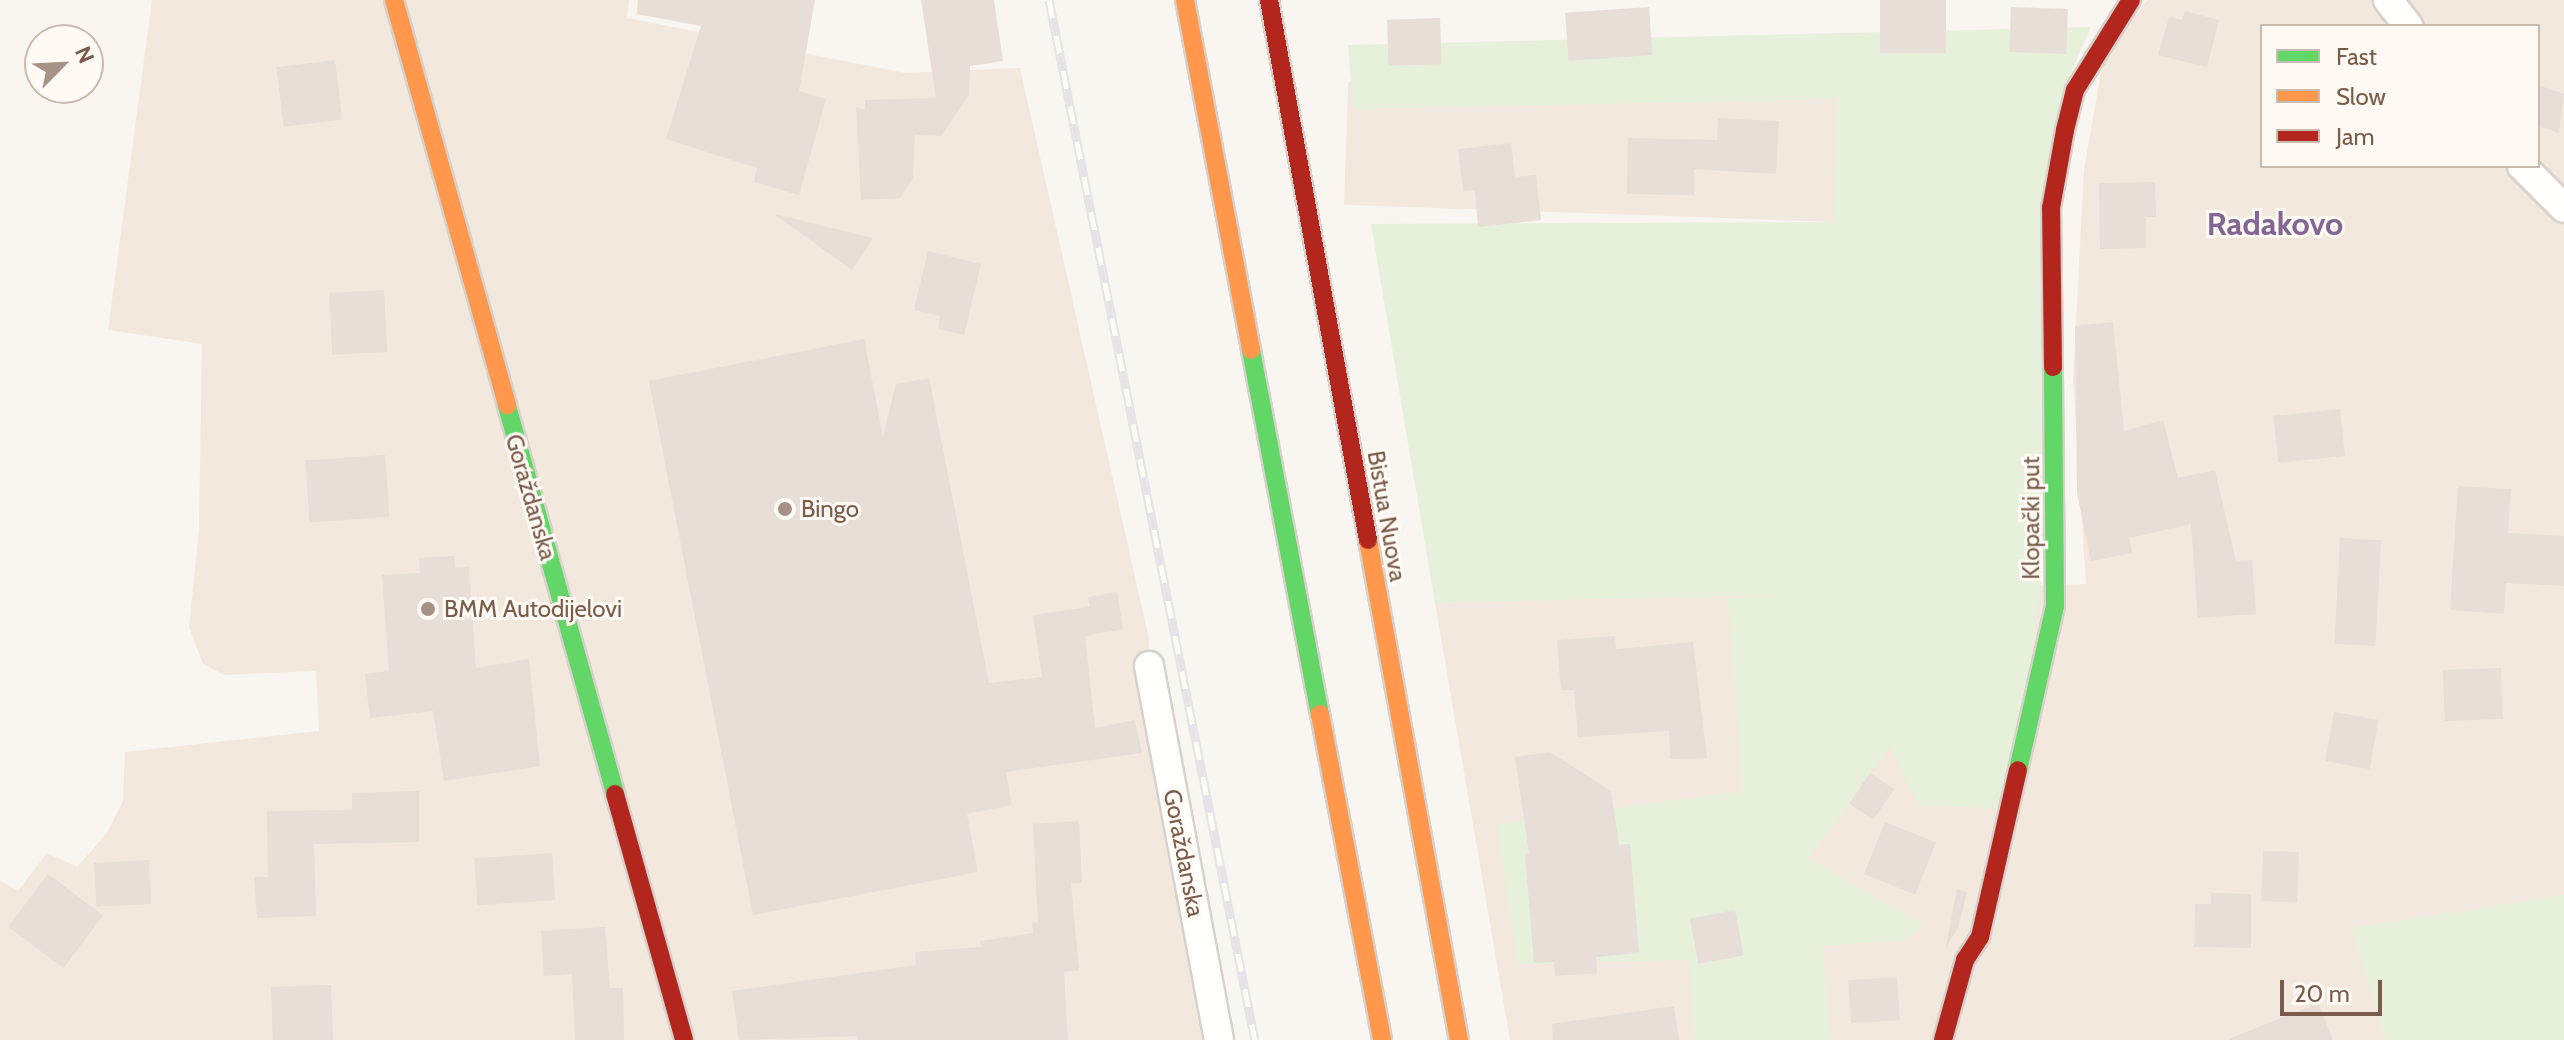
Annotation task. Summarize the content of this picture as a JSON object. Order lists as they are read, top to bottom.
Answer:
{
  "streets": {
    "main road": ["Goraždanska", "Bistua Nuova", "Klopački put"]
  },
  "districts": ["Radakovo"],
  "places": ["Bingo", "BMM Autodijelovi"],
  "legend": ["Fast", "Slow", "Jam"],
  "scale_bar": "20 m",
  "north": "top right"
}
